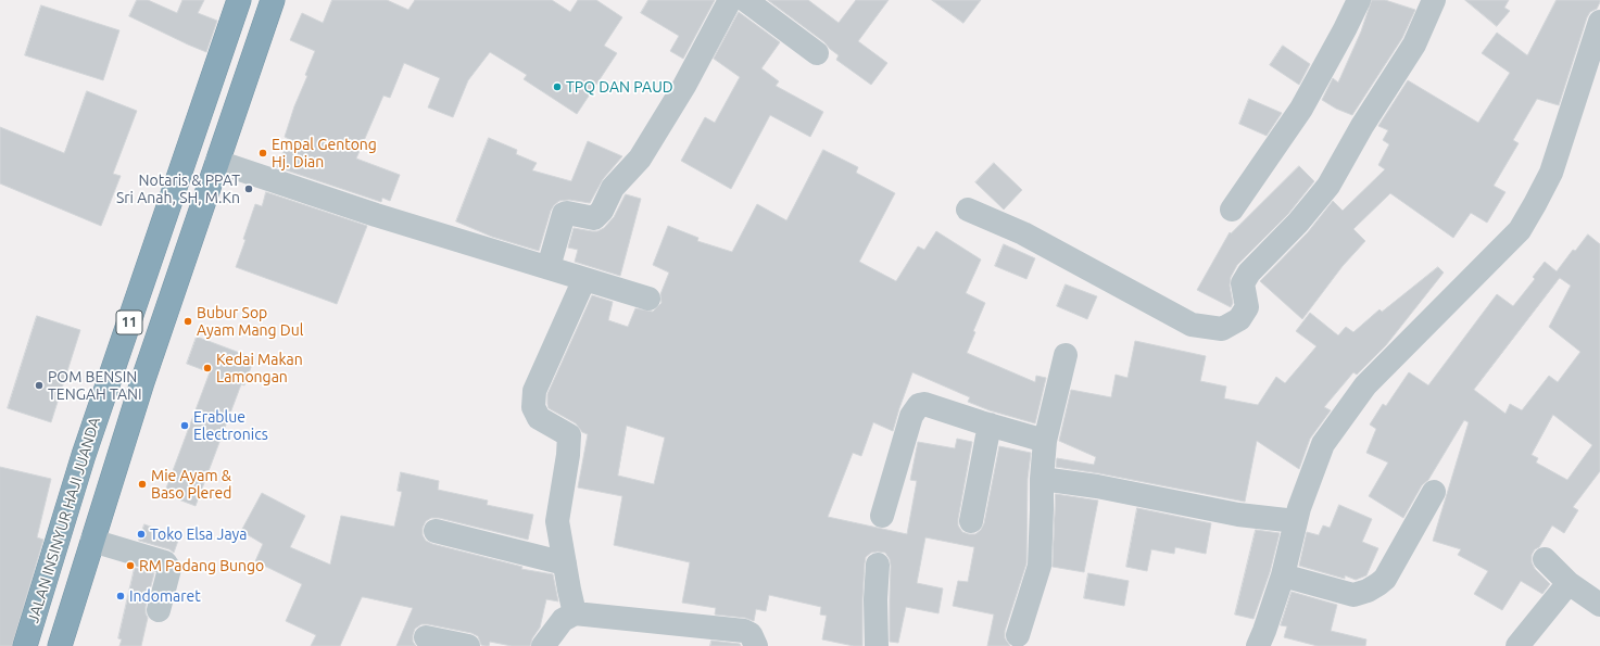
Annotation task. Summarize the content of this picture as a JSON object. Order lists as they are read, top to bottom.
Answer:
{
  "streets": {
    "highway": ["11", "JALAN INSINYUR HAJI JUANDA"]
  },
  "places": [
    "TPQ DAN PAUD",
    "Empal Gentong Hj. Dian",
    "Notaris & PPAT Sri Anah, SH, M.Kn",
    "Bubur Sop Ayam Mang Dul",
    "Kedai Makan Lamongan",
    "POM BENSIN TENGAH TANI",
    "Erablue Electronics",
    "Mie Ayam & Baso Plered",
    "Toko Elsa Jaya",
    "RM Padang Bungo",
    "Indomaret"
  ]
}
